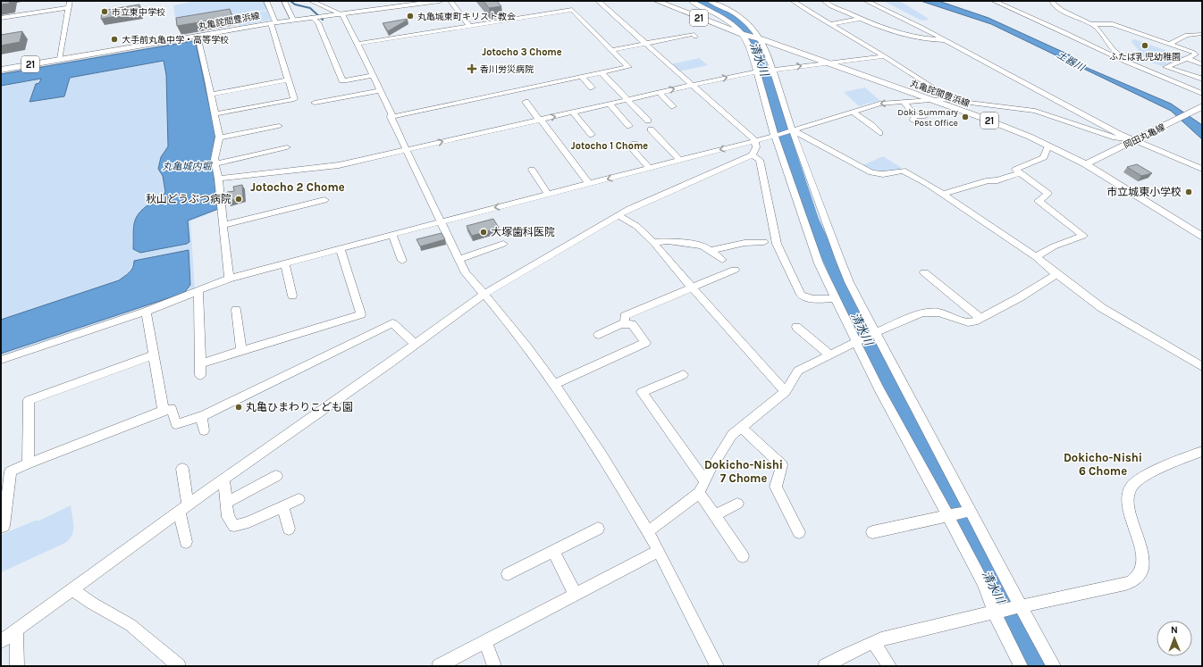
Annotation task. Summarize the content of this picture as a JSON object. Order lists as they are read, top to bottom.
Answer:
{
  "streets": {
    "main road": ["21", "丸亀詫間豊浜線", "岡田丸亀線"]
  },
  "crossings": [
    ["丸亀詫間豊浜線", "岡田丸亀線"]
  ],
  "districts": [
    "Jotocho 3 Chome",
    "Jotocho 1 Chome",
    "Jotocho 2 Chome",
    "Dokicho-Nishi 6 Chome",
    "Dokicho-Nishi 7 Chome"
  ],
  "water": ["清水川", "土器川", "丸亀城内堀"],
  "places": {
    "other": [
      "市立東中学校",
      "丸亀城東町キリスト教会",
      "大手前丸亀中学・高等学校",
      "ふたば乳児幼稚園",
      "Doki Summary Post Office",
      "市立城東小学校",
      "秋山どうぶつ病院",
      "大塚歯科医院",
      "丸亀ひまわりこども園"
    ],
    "health": ["香川労災病院"]
  },
  "north": "top"
}
